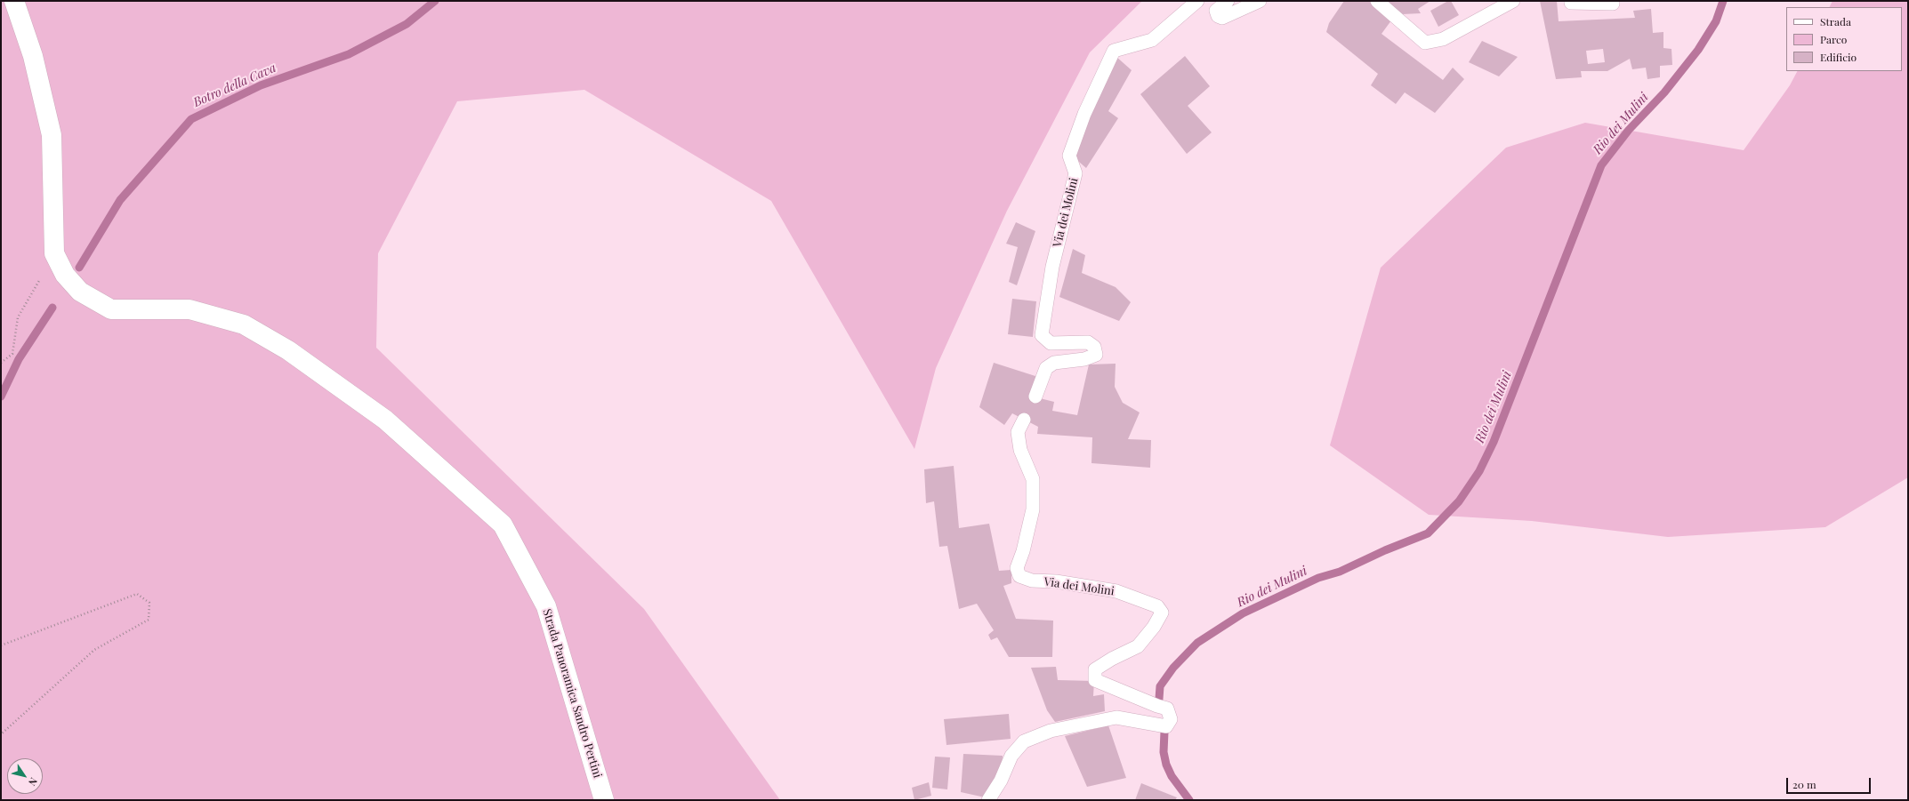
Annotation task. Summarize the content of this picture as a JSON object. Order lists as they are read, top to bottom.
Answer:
{
  "streets": {
    "street": ["Strada Panoramica Sandro Pertini"],
    "lane": ["Via dei Molini"]
  },
  "water": ["Botro della Cava", "Rio dei Mulini"],
  "legend": ["Strada", "Parco", "Edificio"],
  "scale_bar": "20 m",
  "north": "bottom right"
}
